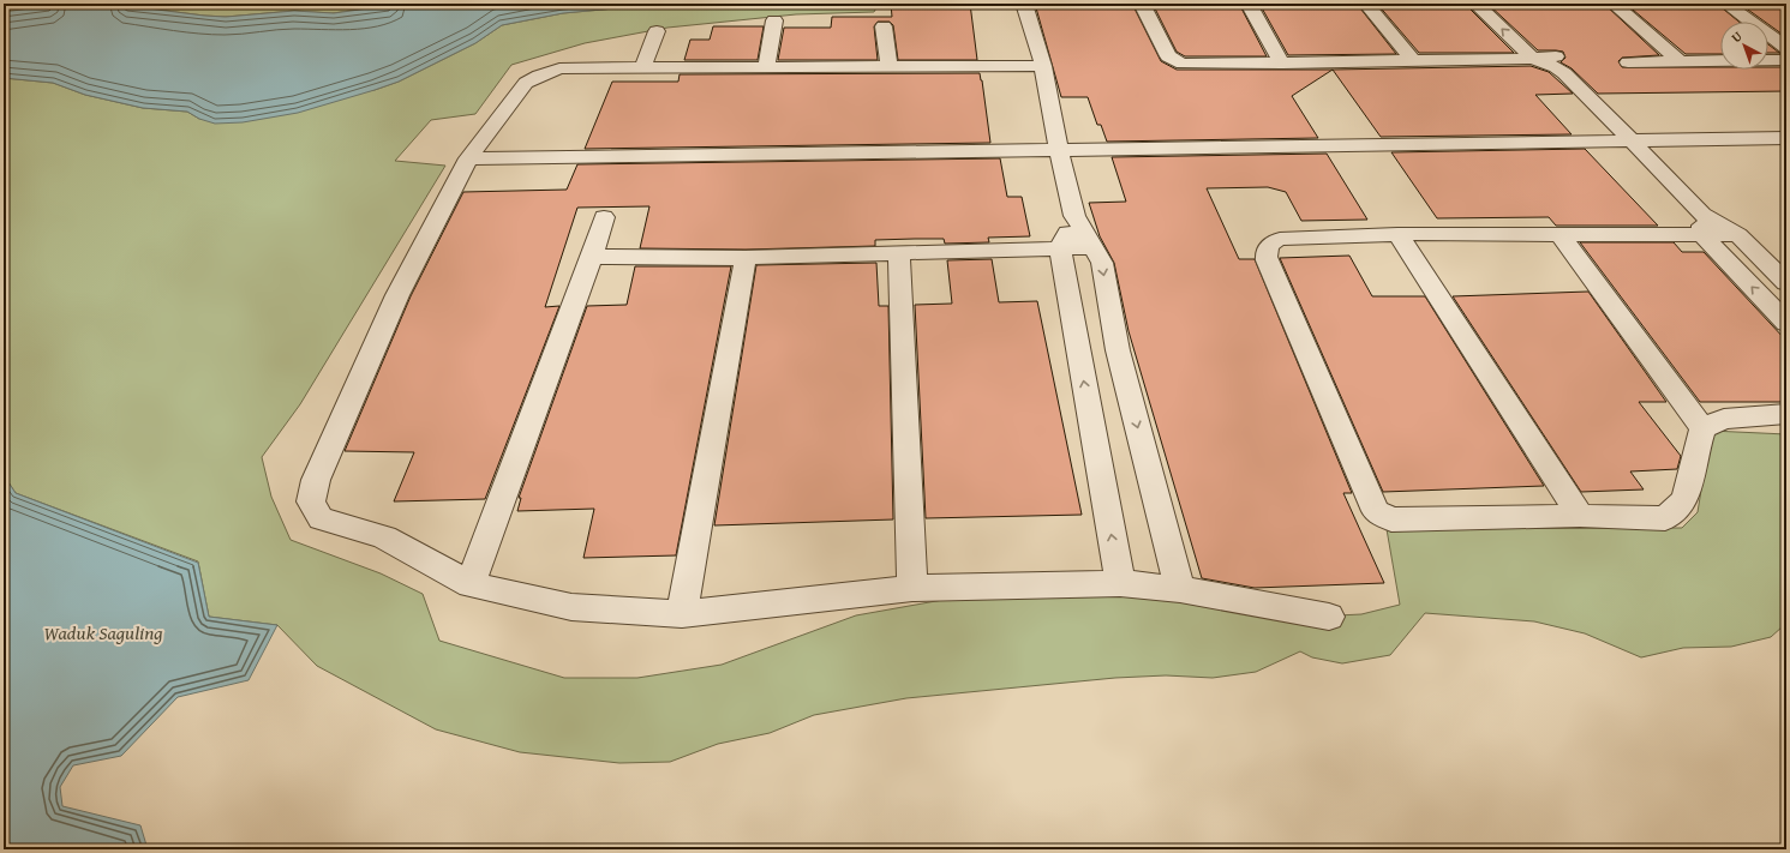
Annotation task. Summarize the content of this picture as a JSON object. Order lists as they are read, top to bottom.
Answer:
{
  "water": ["Waduk Saguling"],
  "north": "top left"
}
